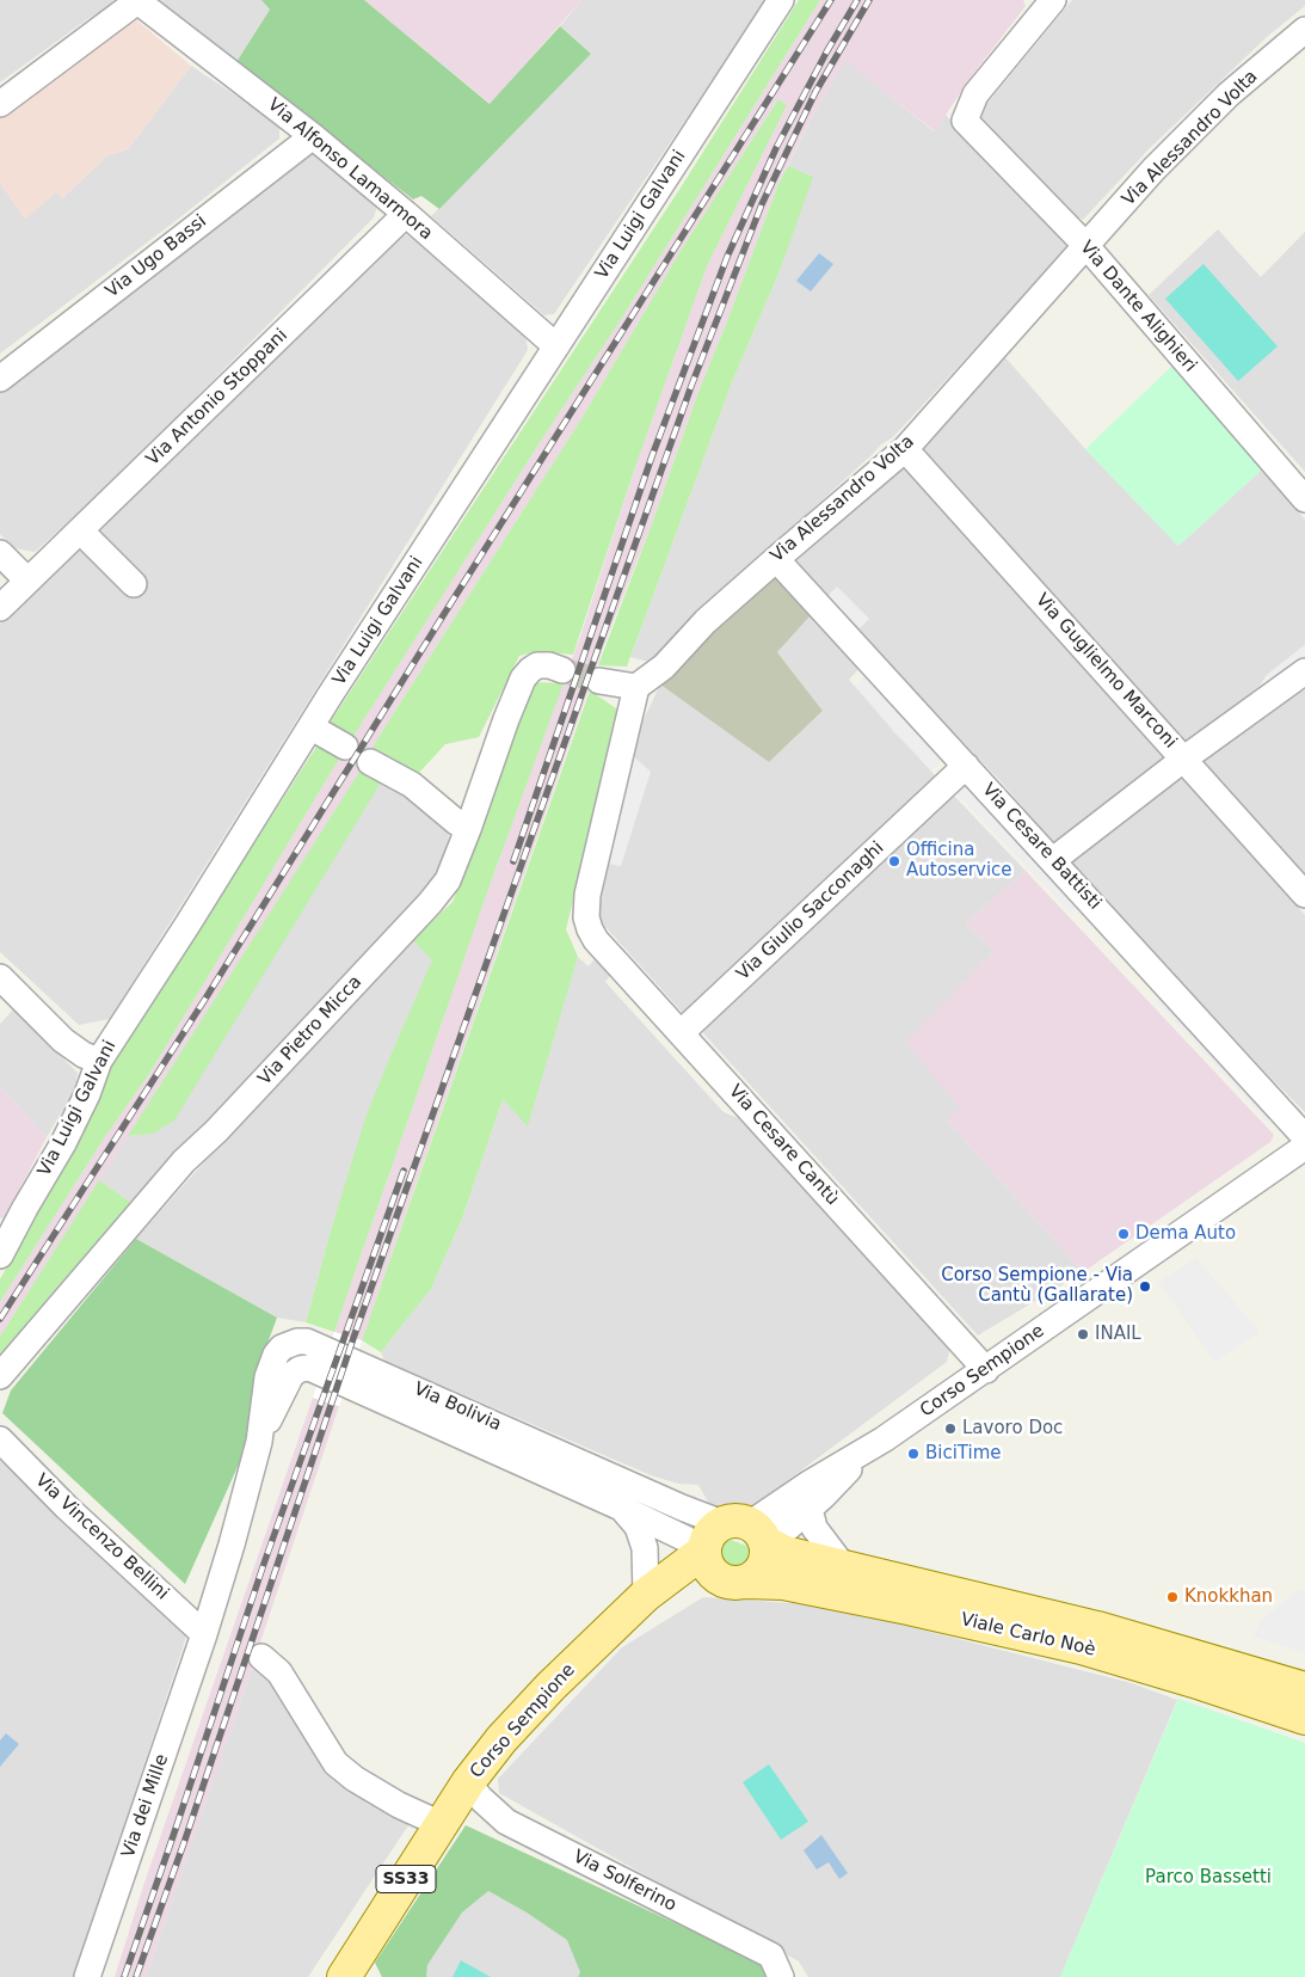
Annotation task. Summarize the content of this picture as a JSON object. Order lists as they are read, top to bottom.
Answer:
{
  "streets": {
    "main road": ["Corso Sempione", "Viale Carlo Noè", "SS33"],
    "street": [
      "Via Alessandro Volta",
      "Via Alfonso Lamarmora",
      "Via Luigi Galvani",
      "Via Ugo Bassi",
      "Via Dante Alighieri",
      "Via Antonio Stoppani",
      "Via Guglielmo Marconi",
      "Via Cesare Battisti",
      "Via Giulio Sacconaghi",
      "Via Pietro Micca",
      "Via Cesare Cantù",
      "Via Bolivia",
      "Via Vincenzo Bellini",
      "Via dei Mille",
      "Via Solferino"
    ]
  },
  "crossings": [
    ["Via Alessandro Volta", "Via Dante Alighieri"],
    ["Via Alessandro Volta", "Via Guglielmo Marconi"],
    ["Via Alessandro Volta", "Via Cesare Battisti"],
    ["Via Alessandro Volta", "Via Cesare Cantù"],
    ["Via Alfonso Lamarmora", "Via Luigi Galvani"],
    ["Via Alfonso Lamarmora", "Via Ugo Bassi"],
    ["Via Alfonso Lamarmora", "Via Antonio Stoppani"],
    ["Via Cesare Battisti", "Via Giulio Sacconaghi"],
    ["Via Giulio Sacconaghi", "Via Cesare Cantù"],
    ["Via Cesare Cantù", "Corso Sempione"],
    ["Corso Sempione", "Via Bolivia"],
    ["Corso Sempione", "Viale Carlo Noè"],
    ["Corso Sempione", "Via Solferino"],
    ["Via Bolivia", "Via Vincenzo Bellini"],
    ["Via Bolivia", "Viale Carlo Noè"],
    ["Via Bolivia", "Via dei Mille"],
    ["Via Vincenzo Bellini", "Via dei Mille"]
  ],
  "parks": ["Parco Bassetti"],
  "places": [
    "Officina Autoservice",
    "Dema Auto",
    "Corso Sempione - Via Cantù (Gallarate)",
    "INAIL",
    "Lavoro Doc",
    "BiciTime",
    "Knokkhan"
  ]
}
